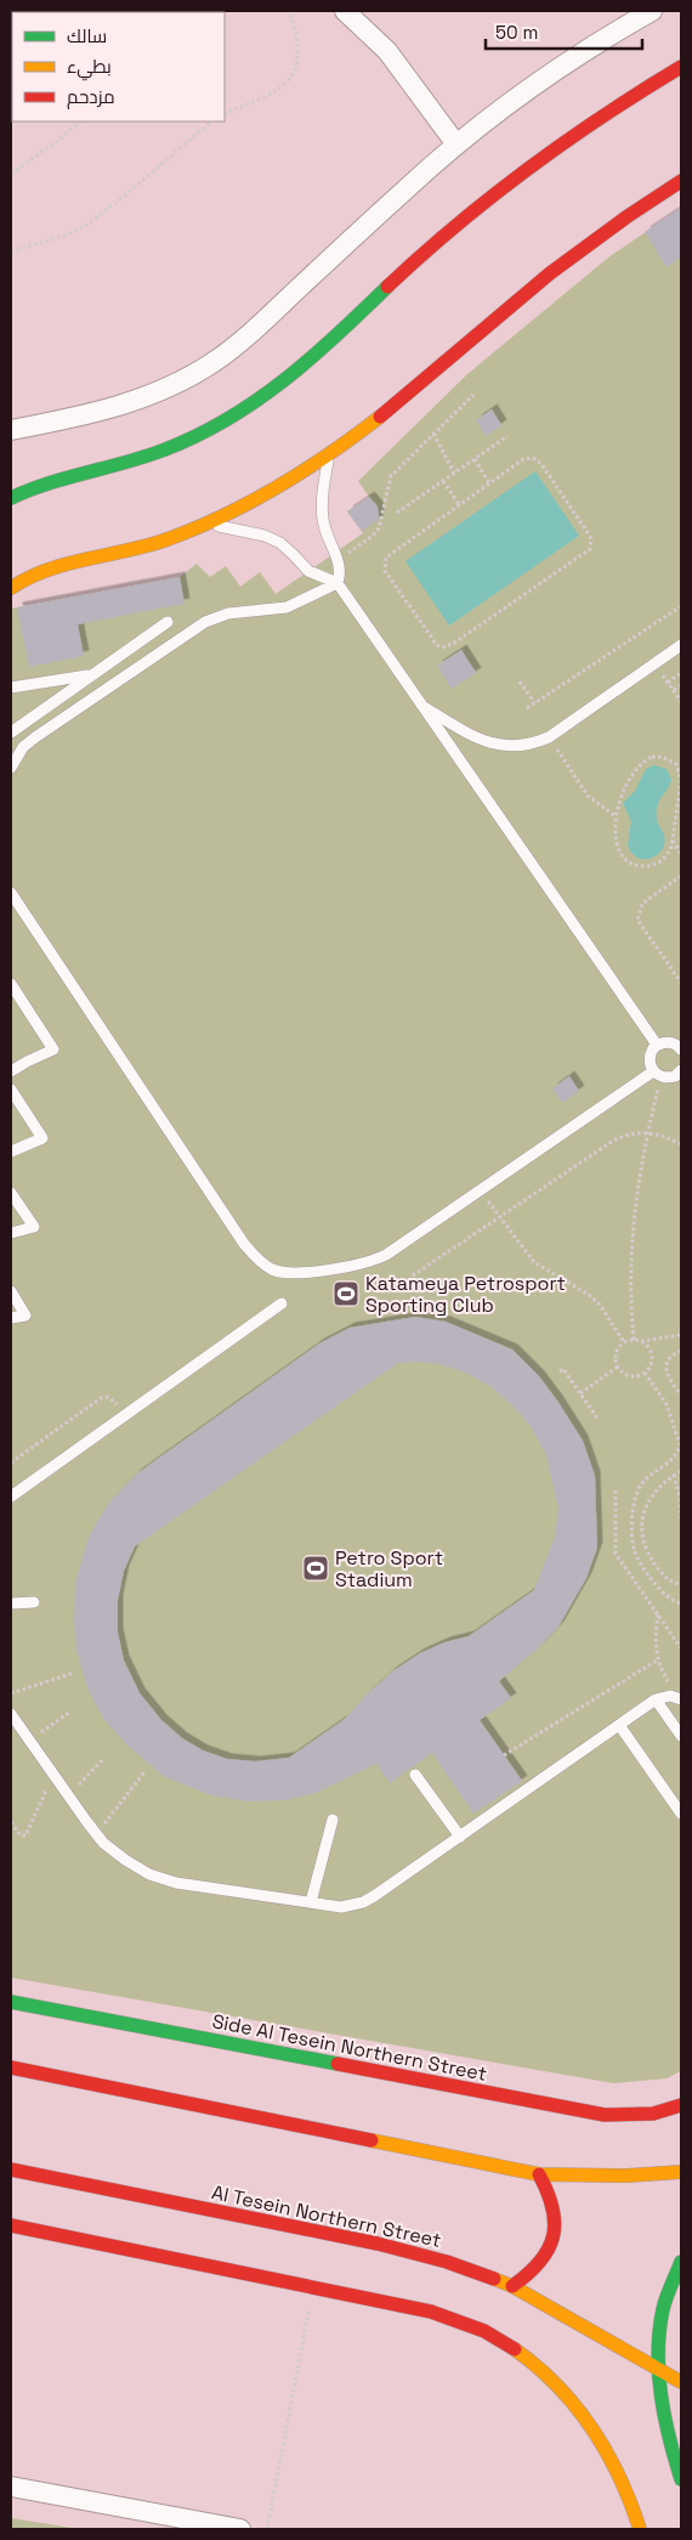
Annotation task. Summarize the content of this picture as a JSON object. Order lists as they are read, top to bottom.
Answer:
{
  "streets": {
    "street": ["Side Al Tesein Northern Street", "Al Tesein Northern Street"]
  },
  "places": {
    "sports": ["Katameya Petrosport Sporting Club", "Petro Sport Stadium"]
  },
  "legend": ["سالك", "بطيء", "مزدحم"],
  "scale_bar": "50 m"
}
